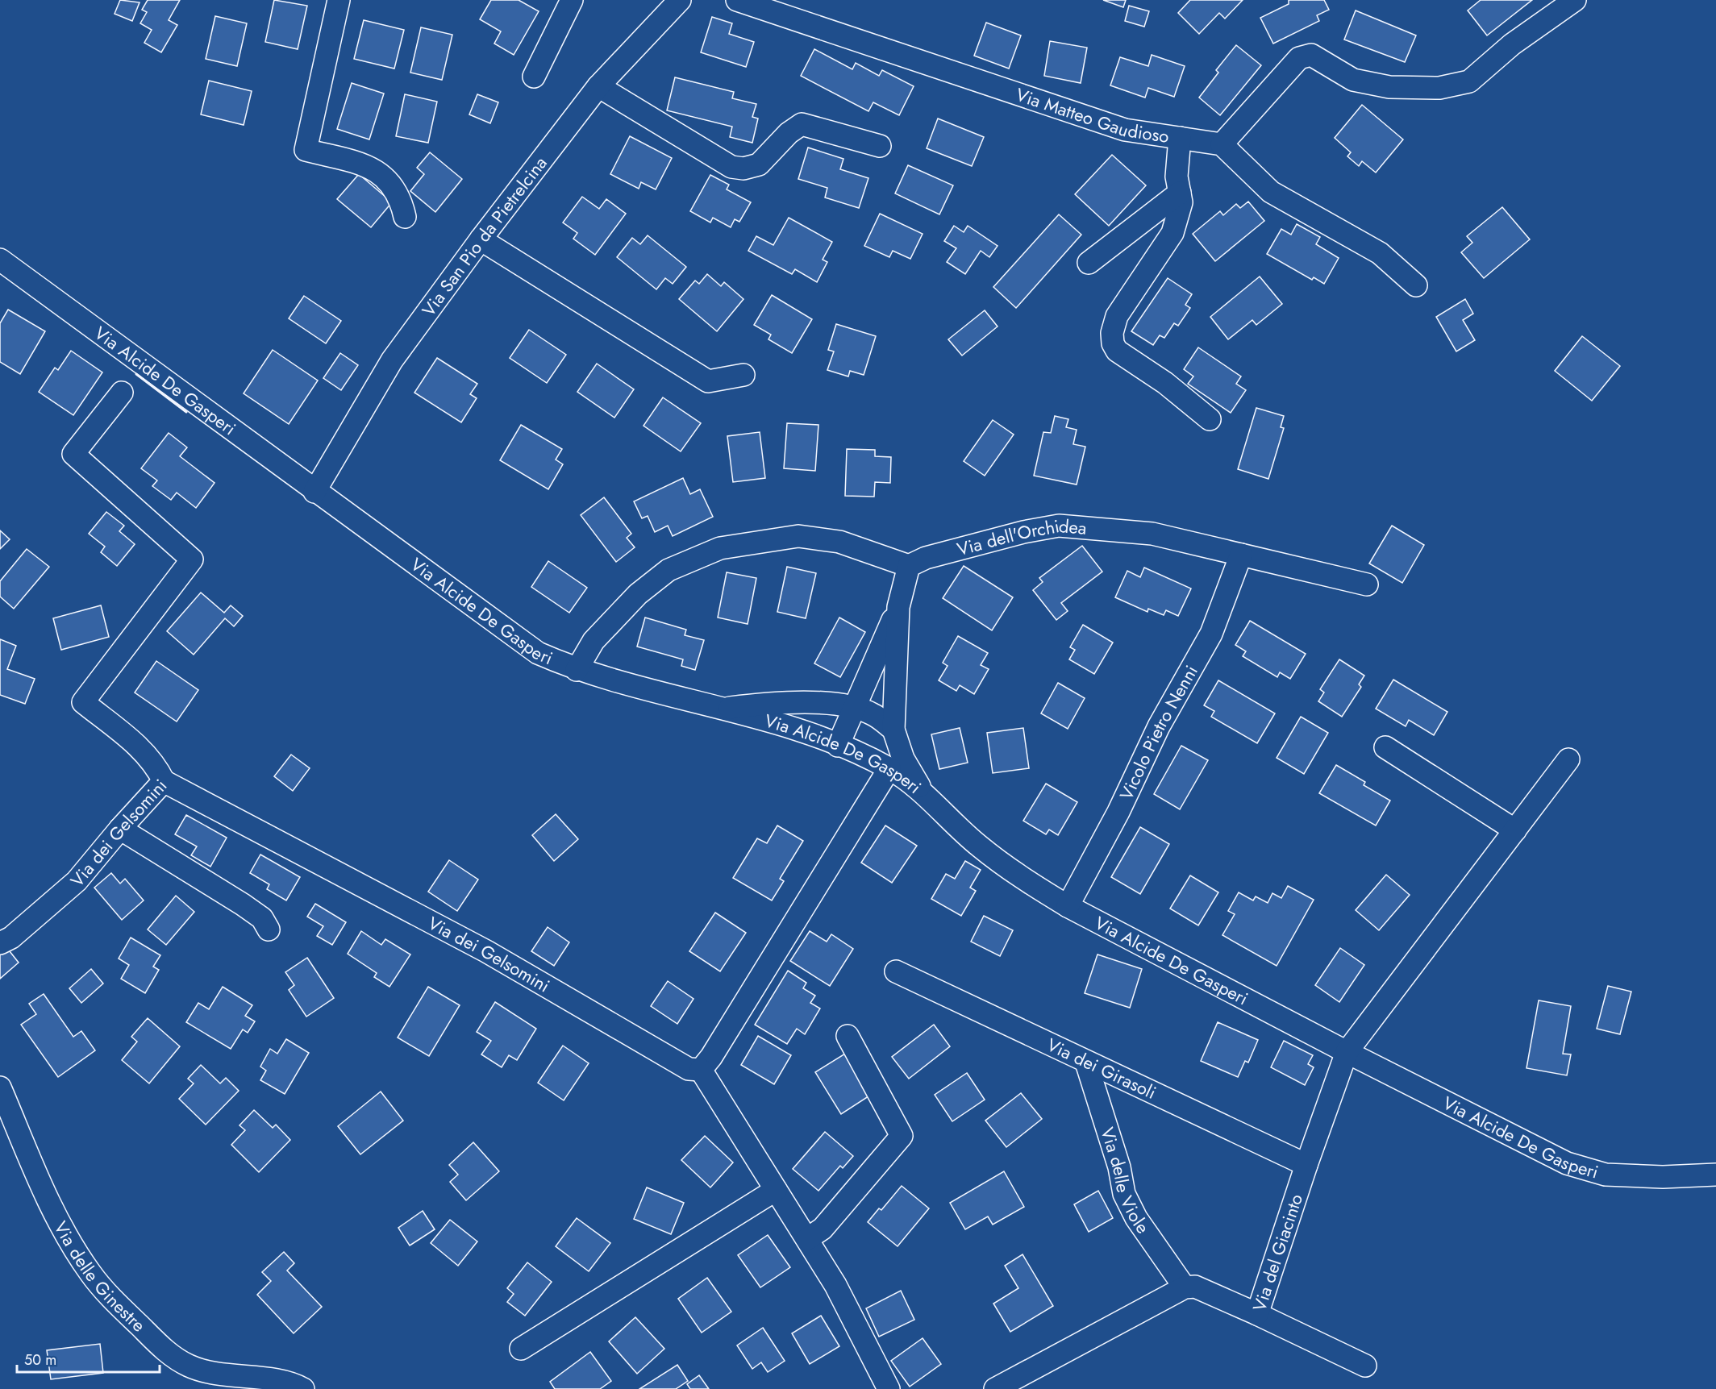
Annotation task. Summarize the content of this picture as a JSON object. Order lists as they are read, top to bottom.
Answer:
{
  "streets": {
    "street": [
      "Via Matteo Gaudioso",
      "Via San Pio da Pietrelcina",
      "Via Alcide De Gasperi",
      "Via dell'Orchidea",
      "Vicolo Pietro Nenni",
      "Via dei Gelsomini",
      "Via dei Girasoli",
      "Via delle Viole",
      "Via del Giacinto",
      "Via delle Ginestre"
    ]
  },
  "crossings": [
    ["Via San Pio da Pietrelcina", "Via Alcide De Gasperi"],
    ["Via Alcide De Gasperi", "Vicolo Pietro Nenni"],
    ["Via Alcide De Gasperi", "Via del Giacinto"],
    ["Via dell'Orchidea", "Vicolo Pietro Nenni"],
    ["Via dei Girasoli", "Via delle Viole"],
    ["Via dei Girasoli", "Via del Giacinto"],
    ["Via delle Viole", "Via del Giacinto"]
  ],
  "scale_bar": "50 m"
}
